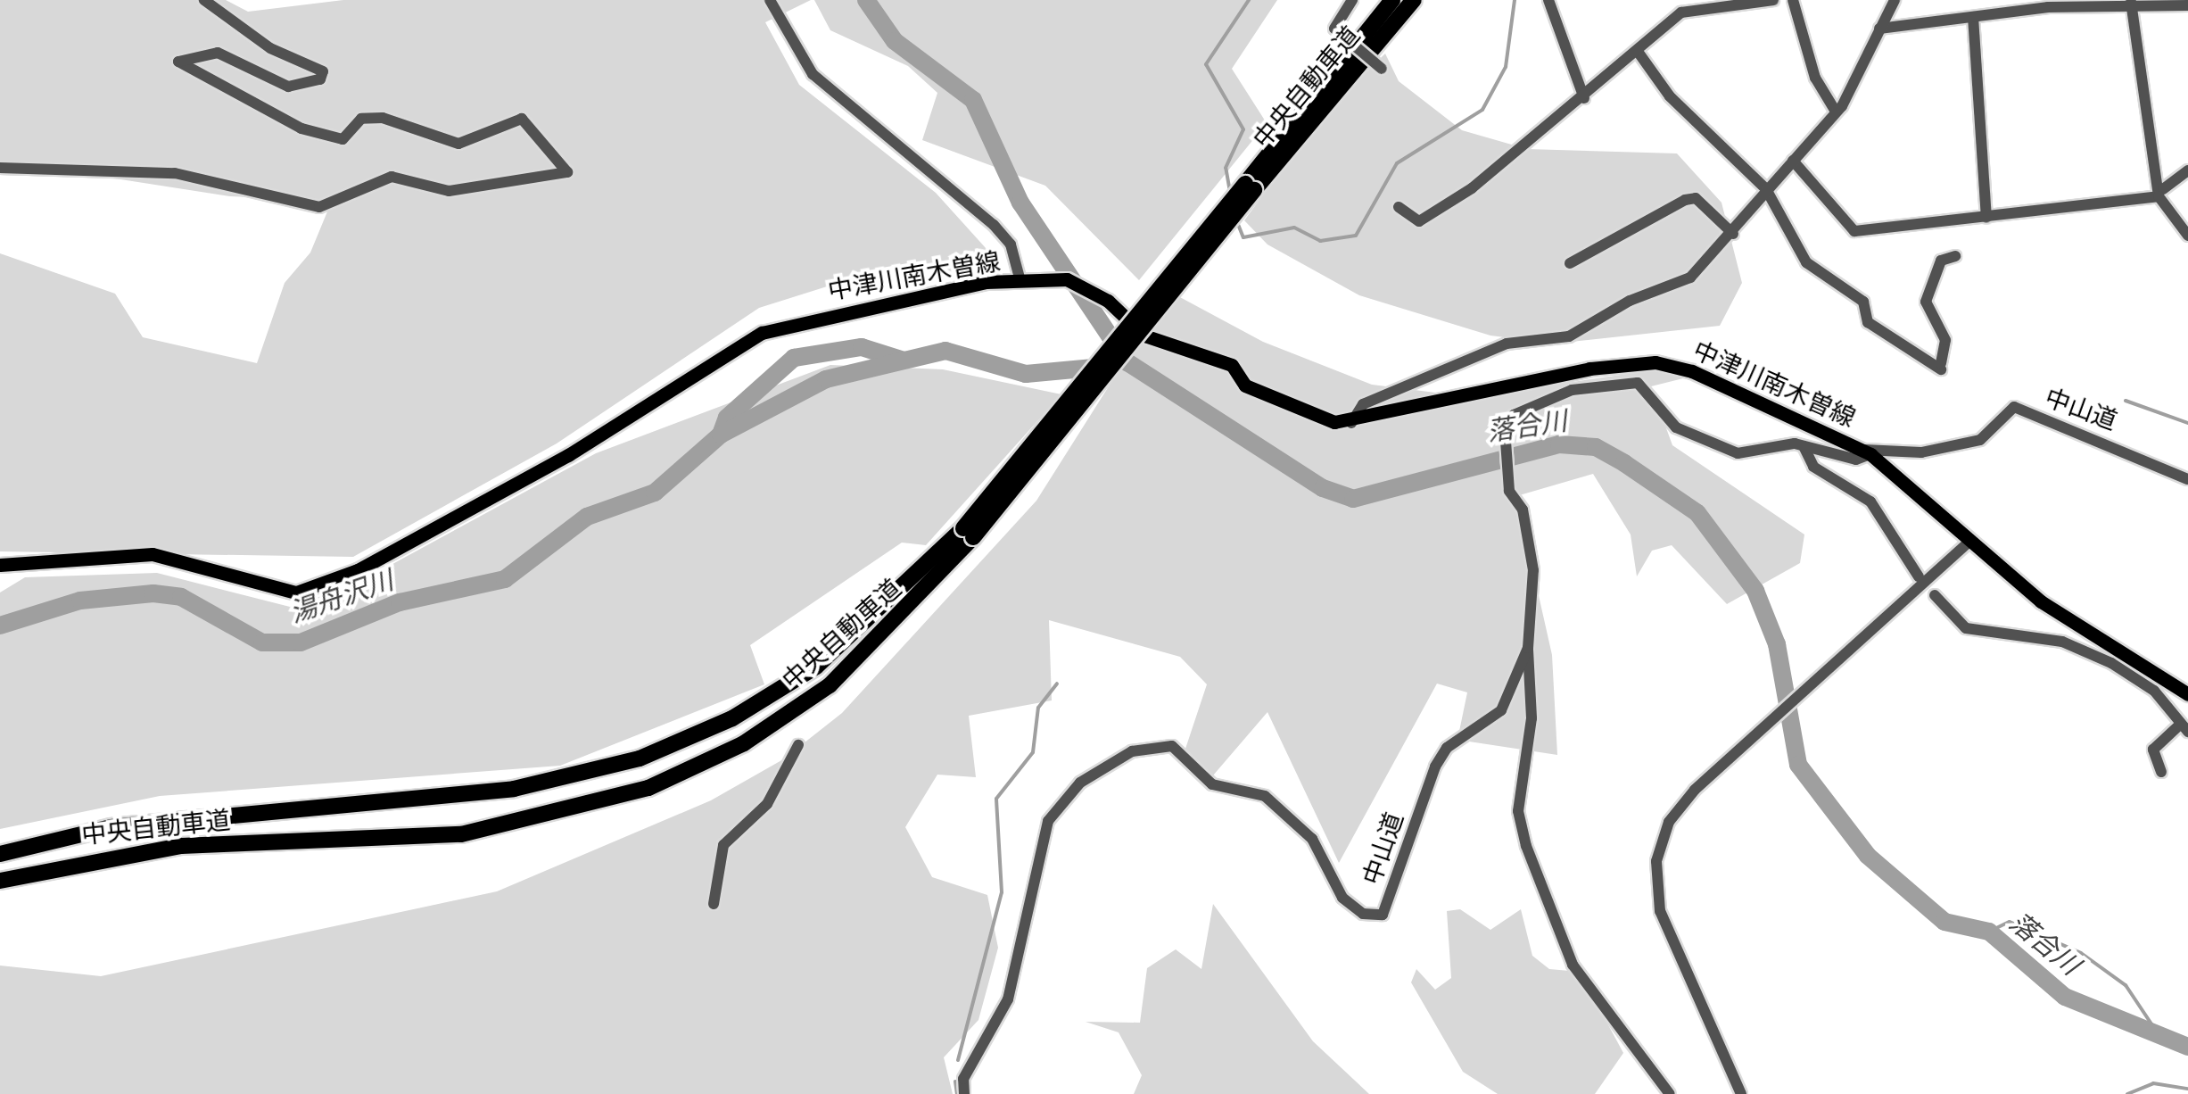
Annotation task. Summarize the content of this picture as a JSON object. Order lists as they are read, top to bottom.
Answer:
{
  "streets": {
    "highway": ["中央自動車道"],
    "main road": ["中津川南木曽線"],
    "street": ["中山道"]
  },
  "crossings": [
    ["中津川南木曽線", "中山道"]
  ],
  "water": ["落合川", "湯舟沢川"]
}
